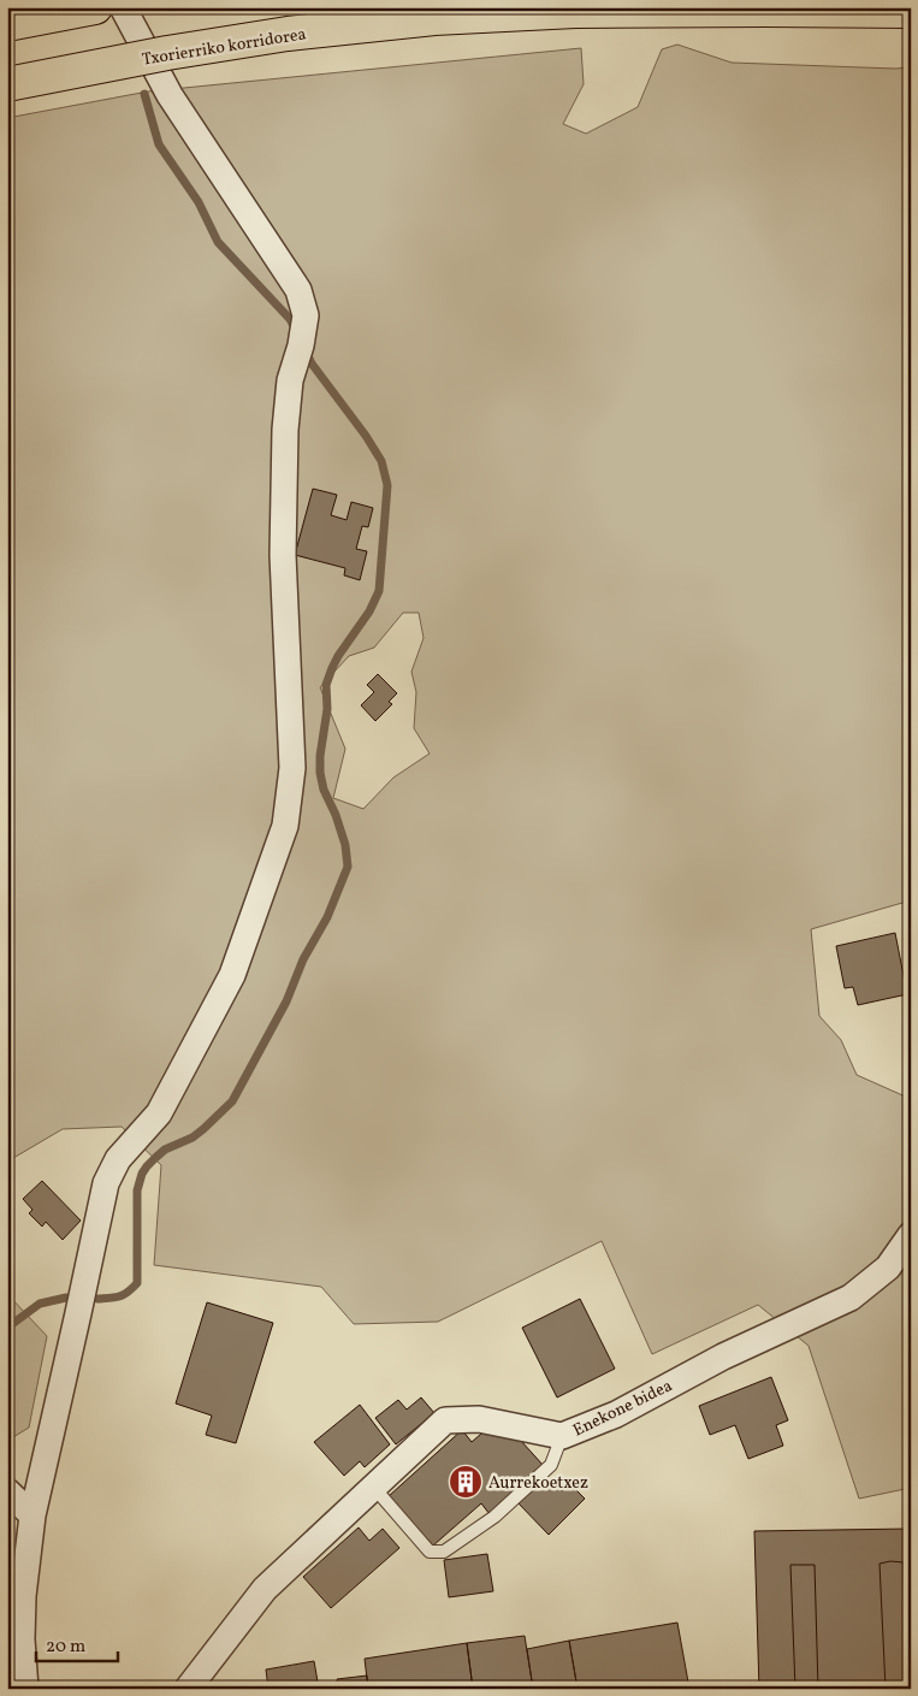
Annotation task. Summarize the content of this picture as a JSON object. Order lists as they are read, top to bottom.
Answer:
{
  "streets": {
    "highway": ["Txorierriko korridorea"],
    "street": ["Enekone bidea"]
  },
  "places": {
    "building": ["Aurrekoetxez"]
  },
  "scale_bar": "20 m"
}
